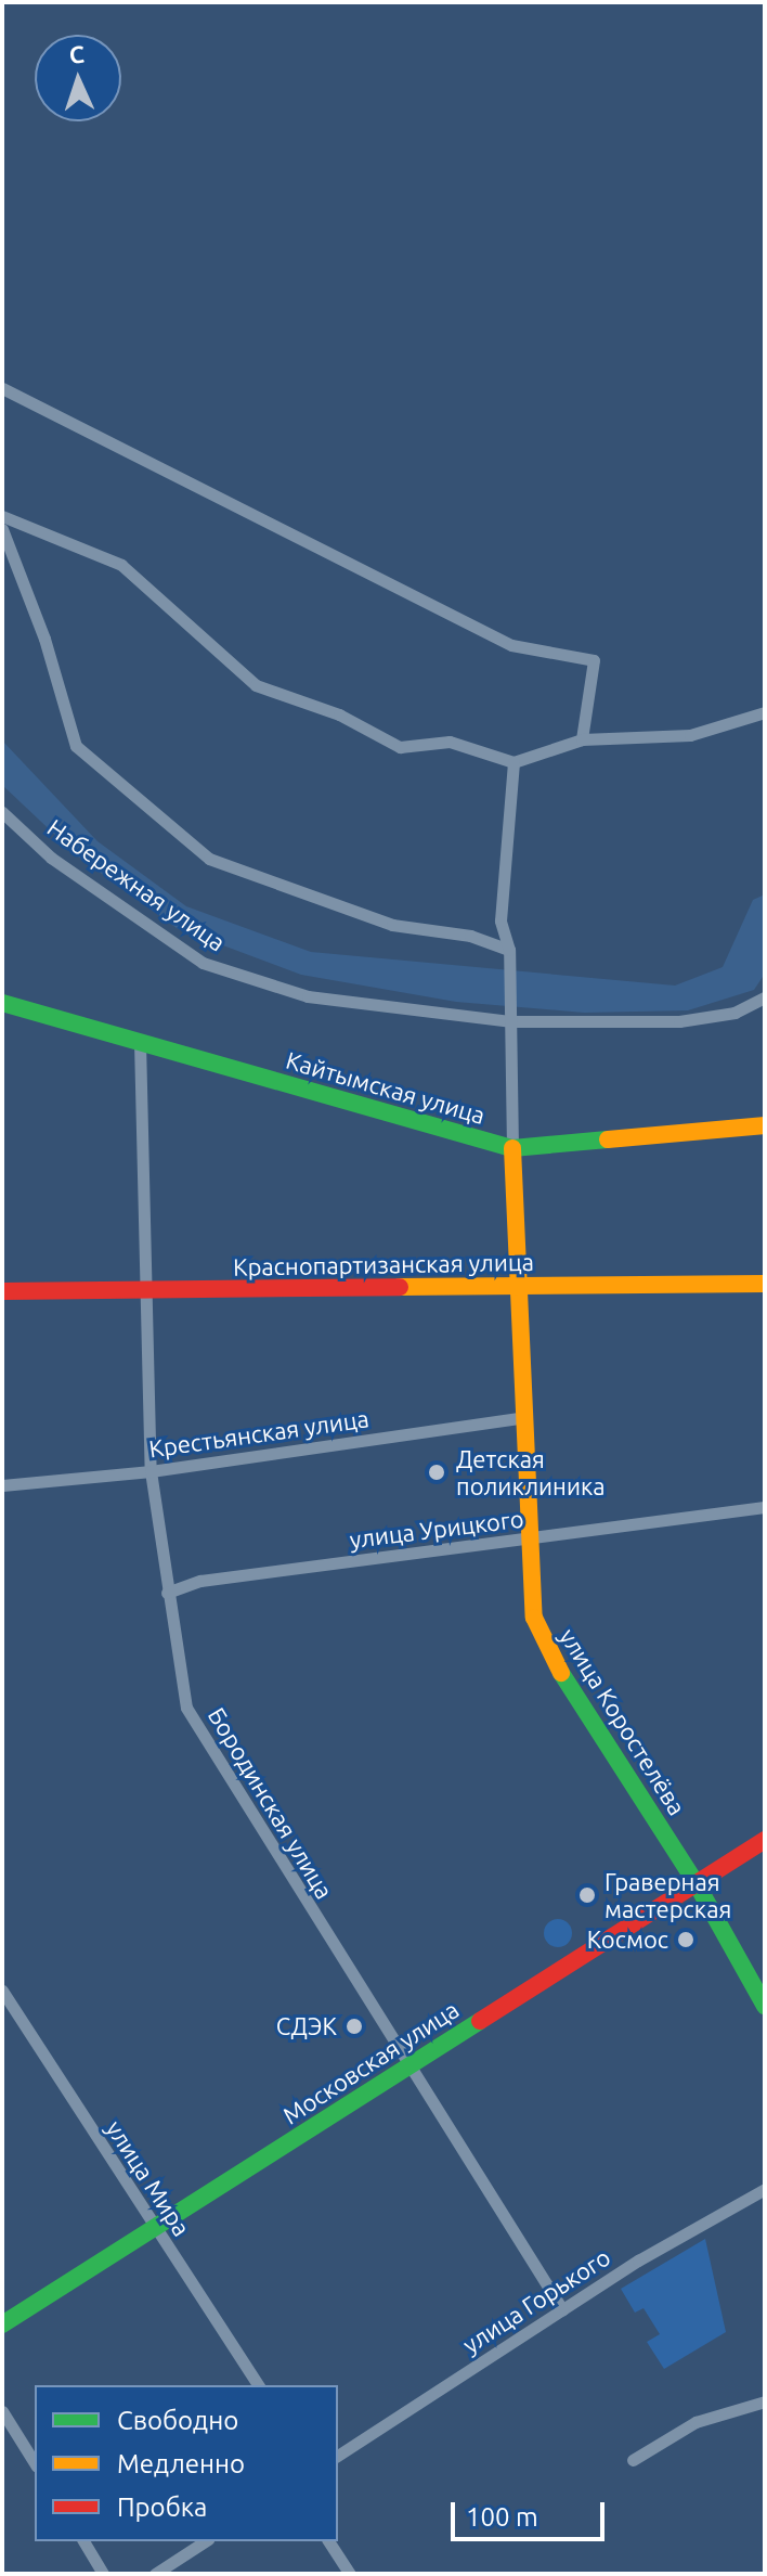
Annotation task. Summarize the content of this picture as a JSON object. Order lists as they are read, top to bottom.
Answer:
{
  "streets": {
    "street": [
      "Набережная улица",
      "Кайтымская улица",
      "Краснопартизанская улица",
      "Крестьянская улица",
      "улица Урицкого",
      "улица Коростелёва",
      "Бородинская улица",
      "Московская улица",
      "улица Мира",
      "улица Горького"
    ]
  },
  "crossings": [
    ["Набережная улица", "улица Коростелёва"],
    ["Кайтымская улица", "улица Коростелёва"],
    ["Кайтымская улица", "Бородинская улица"],
    ["Краснопартизанская улица", "улица Коростелёва"],
    ["Краснопартизанская улица", "Бородинская улица"],
    ["Крестьянская улица", "улица Коростелёва"],
    ["Крестьянская улица", "Бородинская улица"],
    ["улица Урицкого", "улица Коростелёва"],
    ["улица Урицкого", "Бородинская улица"],
    ["улица Коростелёва", "Московская улица"],
    ["Бородинская улица", "Московская улица"],
    ["Бородинская улица", "улица Горького"],
    ["Московская улица", "улица Мира"]
  ],
  "places": [
    "Детская поликлиника",
    "Граверная мастерская",
    "Космос",
    "СДЭК"
  ],
  "legend": ["Свободно", "Медленно", "Пробка"],
  "scale_bar": "100 m",
  "north": "top"
}
